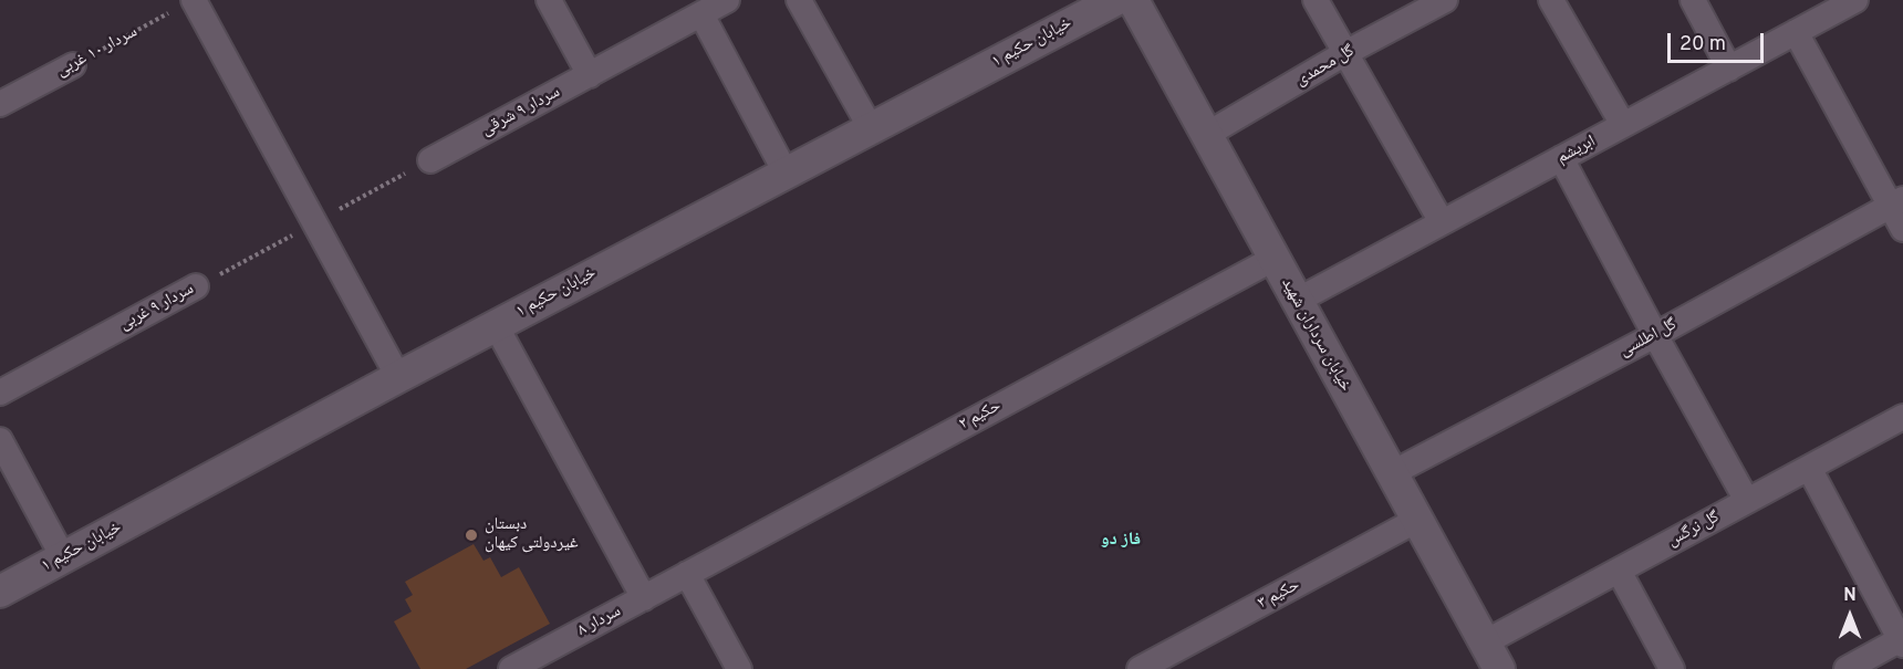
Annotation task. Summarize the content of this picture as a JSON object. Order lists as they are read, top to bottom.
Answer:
{
  "streets": {
    "street": [
      "خیابان حکیم ۱",
      "سردار ۱۰ غربی",
      "گل محمدی",
      "سردار ۹ شرقی",
      "ابریشم",
      "سردار ۹ غربی",
      "خیابان سرداران شهید",
      "گل اطلسی",
      "حکیم ۲",
      "گل نرگس",
      "حکیم ۳",
      "سردار ۸"
    ]
  },
  "crossings": [
    ["گل محمدی", "خیابان سرداران شهید"],
    ["ابریشم", "خیابان سرداران شهید"],
    ["خیابان سرداران شهید", "گل اطلسی"],
    ["خیابان سرداران شهید", "حکیم ۲"],
    ["خیابان سرداران شهید", "گل نرگس"],
    ["خیابان سرداران شهید", "حکیم ۳"],
    ["حکیم ۲", "سردار ۸"]
  ],
  "districts": ["فاز دو"],
  "places": ["دبستان غیردولتی کیهان"],
  "scale_bar": "20 m",
  "north": "top"
}
